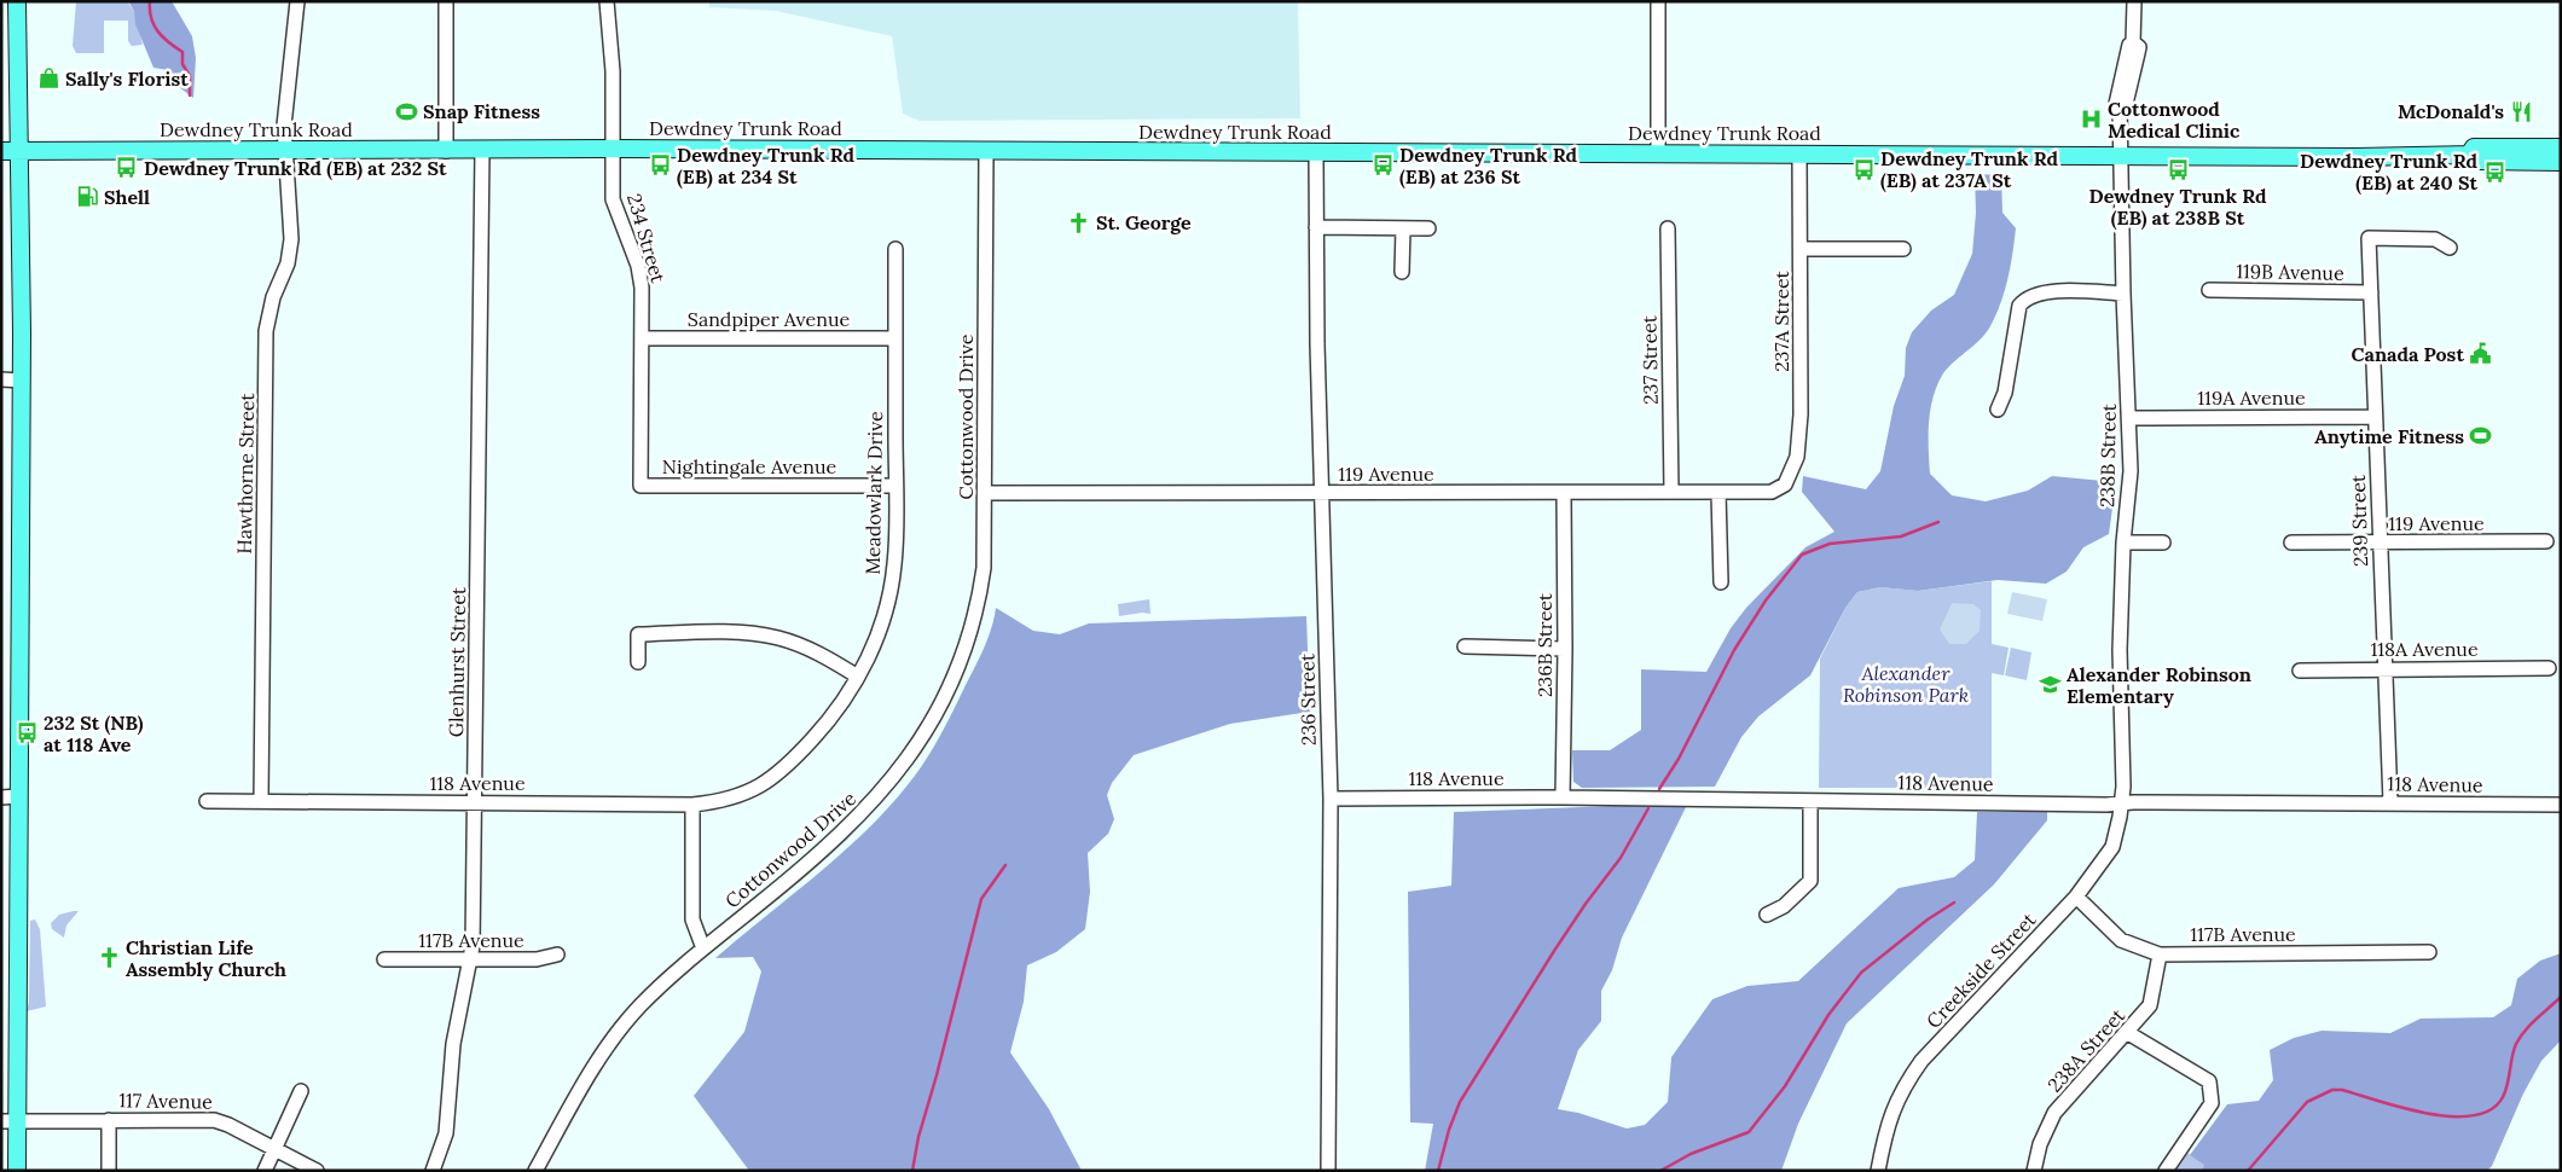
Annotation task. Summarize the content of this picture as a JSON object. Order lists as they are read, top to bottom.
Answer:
{
  "streets": {
    "main road": ["Dewdney Trunk Road"],
    "street": [
      "234 Street",
      "119B Avenue",
      "Sandpiper Avenue",
      "237A Street",
      "237 Street",
      "119A Avenue",
      "Cottonwood Drive",
      "238B Street",
      "Nightingale Avenue",
      "Hawthorne Street",
      "119 Avenue",
      "Meadowlark Drive",
      "239 Street",
      "236B Street",
      "118A Avenue",
      "Glenhurst Street",
      "236 Street",
      "118 Avenue",
      "117B Avenue",
      "Creekside Street",
      "238A Street",
      "117 Avenue"
    ]
  },
  "crossings": [
    ["Dewdney Trunk Road", "234 Street"],
    ["Dewdney Trunk Road", "237A Street"],
    ["Dewdney Trunk Road", "Cottonwood Drive"],
    ["Dewdney Trunk Road", "238B Street"],
    ["Dewdney Trunk Road", "Hawthorne Street"],
    ["Dewdney Trunk Road", "Glenhurst Street"],
    ["Dewdney Trunk Road", "236 Street"],
    ["234 Street", "Sandpiper Avenue"],
    ["234 Street", "Nightingale Avenue"],
    ["119B Avenue", "239 Street"],
    ["Sandpiper Avenue", "Meadowlark Drive"],
    ["237A Street", "119 Avenue"],
    ["237 Street", "119 Avenue"],
    ["119A Avenue", "238B Street"],
    ["119A Avenue", "239 Street"],
    ["Cottonwood Drive", "119 Avenue"],
    ["238B Street", "118 Avenue"],
    ["238B Street", "Creekside Street"],
    ["Nightingale Avenue", "Meadowlark Drive"],
    ["Hawthorne Street", "118 Avenue"],
    ["119 Avenue", "239 Street"],
    ["119 Avenue", "236B Street"],
    ["119 Avenue", "236 Street"],
    ["Meadowlark Drive", "118 Avenue"],
    ["239 Street", "118A Avenue"],
    ["239 Street", "118 Avenue"],
    ["236B Street", "118 Avenue"],
    ["Glenhurst Street", "118 Avenue"],
    ["Glenhurst Street", "117B Avenue"],
    ["236 Street", "118 Avenue"],
    ["118 Avenue", "Creekside Street"],
    ["117B Avenue", "Creekside Street"],
    ["117B Avenue", "238A Street"]
  ],
  "parks": ["Alexander Robinson Park"],
  "places": {
    "shop": ["Sally's Florist"],
    "sports": ["Snap Fitness", "Anytime Fitness"],
    "restaurant": ["McDonald's"],
    "hospital": ["Cottonwood Medical Clinic"],
    "bus stop": [
      "Dewdney Trunk Rd (EB) at 234 St",
      "Dewdney Trunk Rd (EB) at 236 St",
      "Dewdney Trunk Rd (EB) at 232 St",
      "Dewdney Trunk Rd (EB) at 237A St",
      "Dewdney Trunk Rd (EB) at 238B St",
      "Dewdney Trunk Rd (EB) at 240 St",
      "232 St (NB) at 118 Ave"
    ],
    "fuel station": ["Shell"],
    "church": ["St. George", "Christian Life Assembly Church"],
    "public building": ["Canada Post"],
    "school or university": ["Alexander Robinson Elementary"]
  }
}
